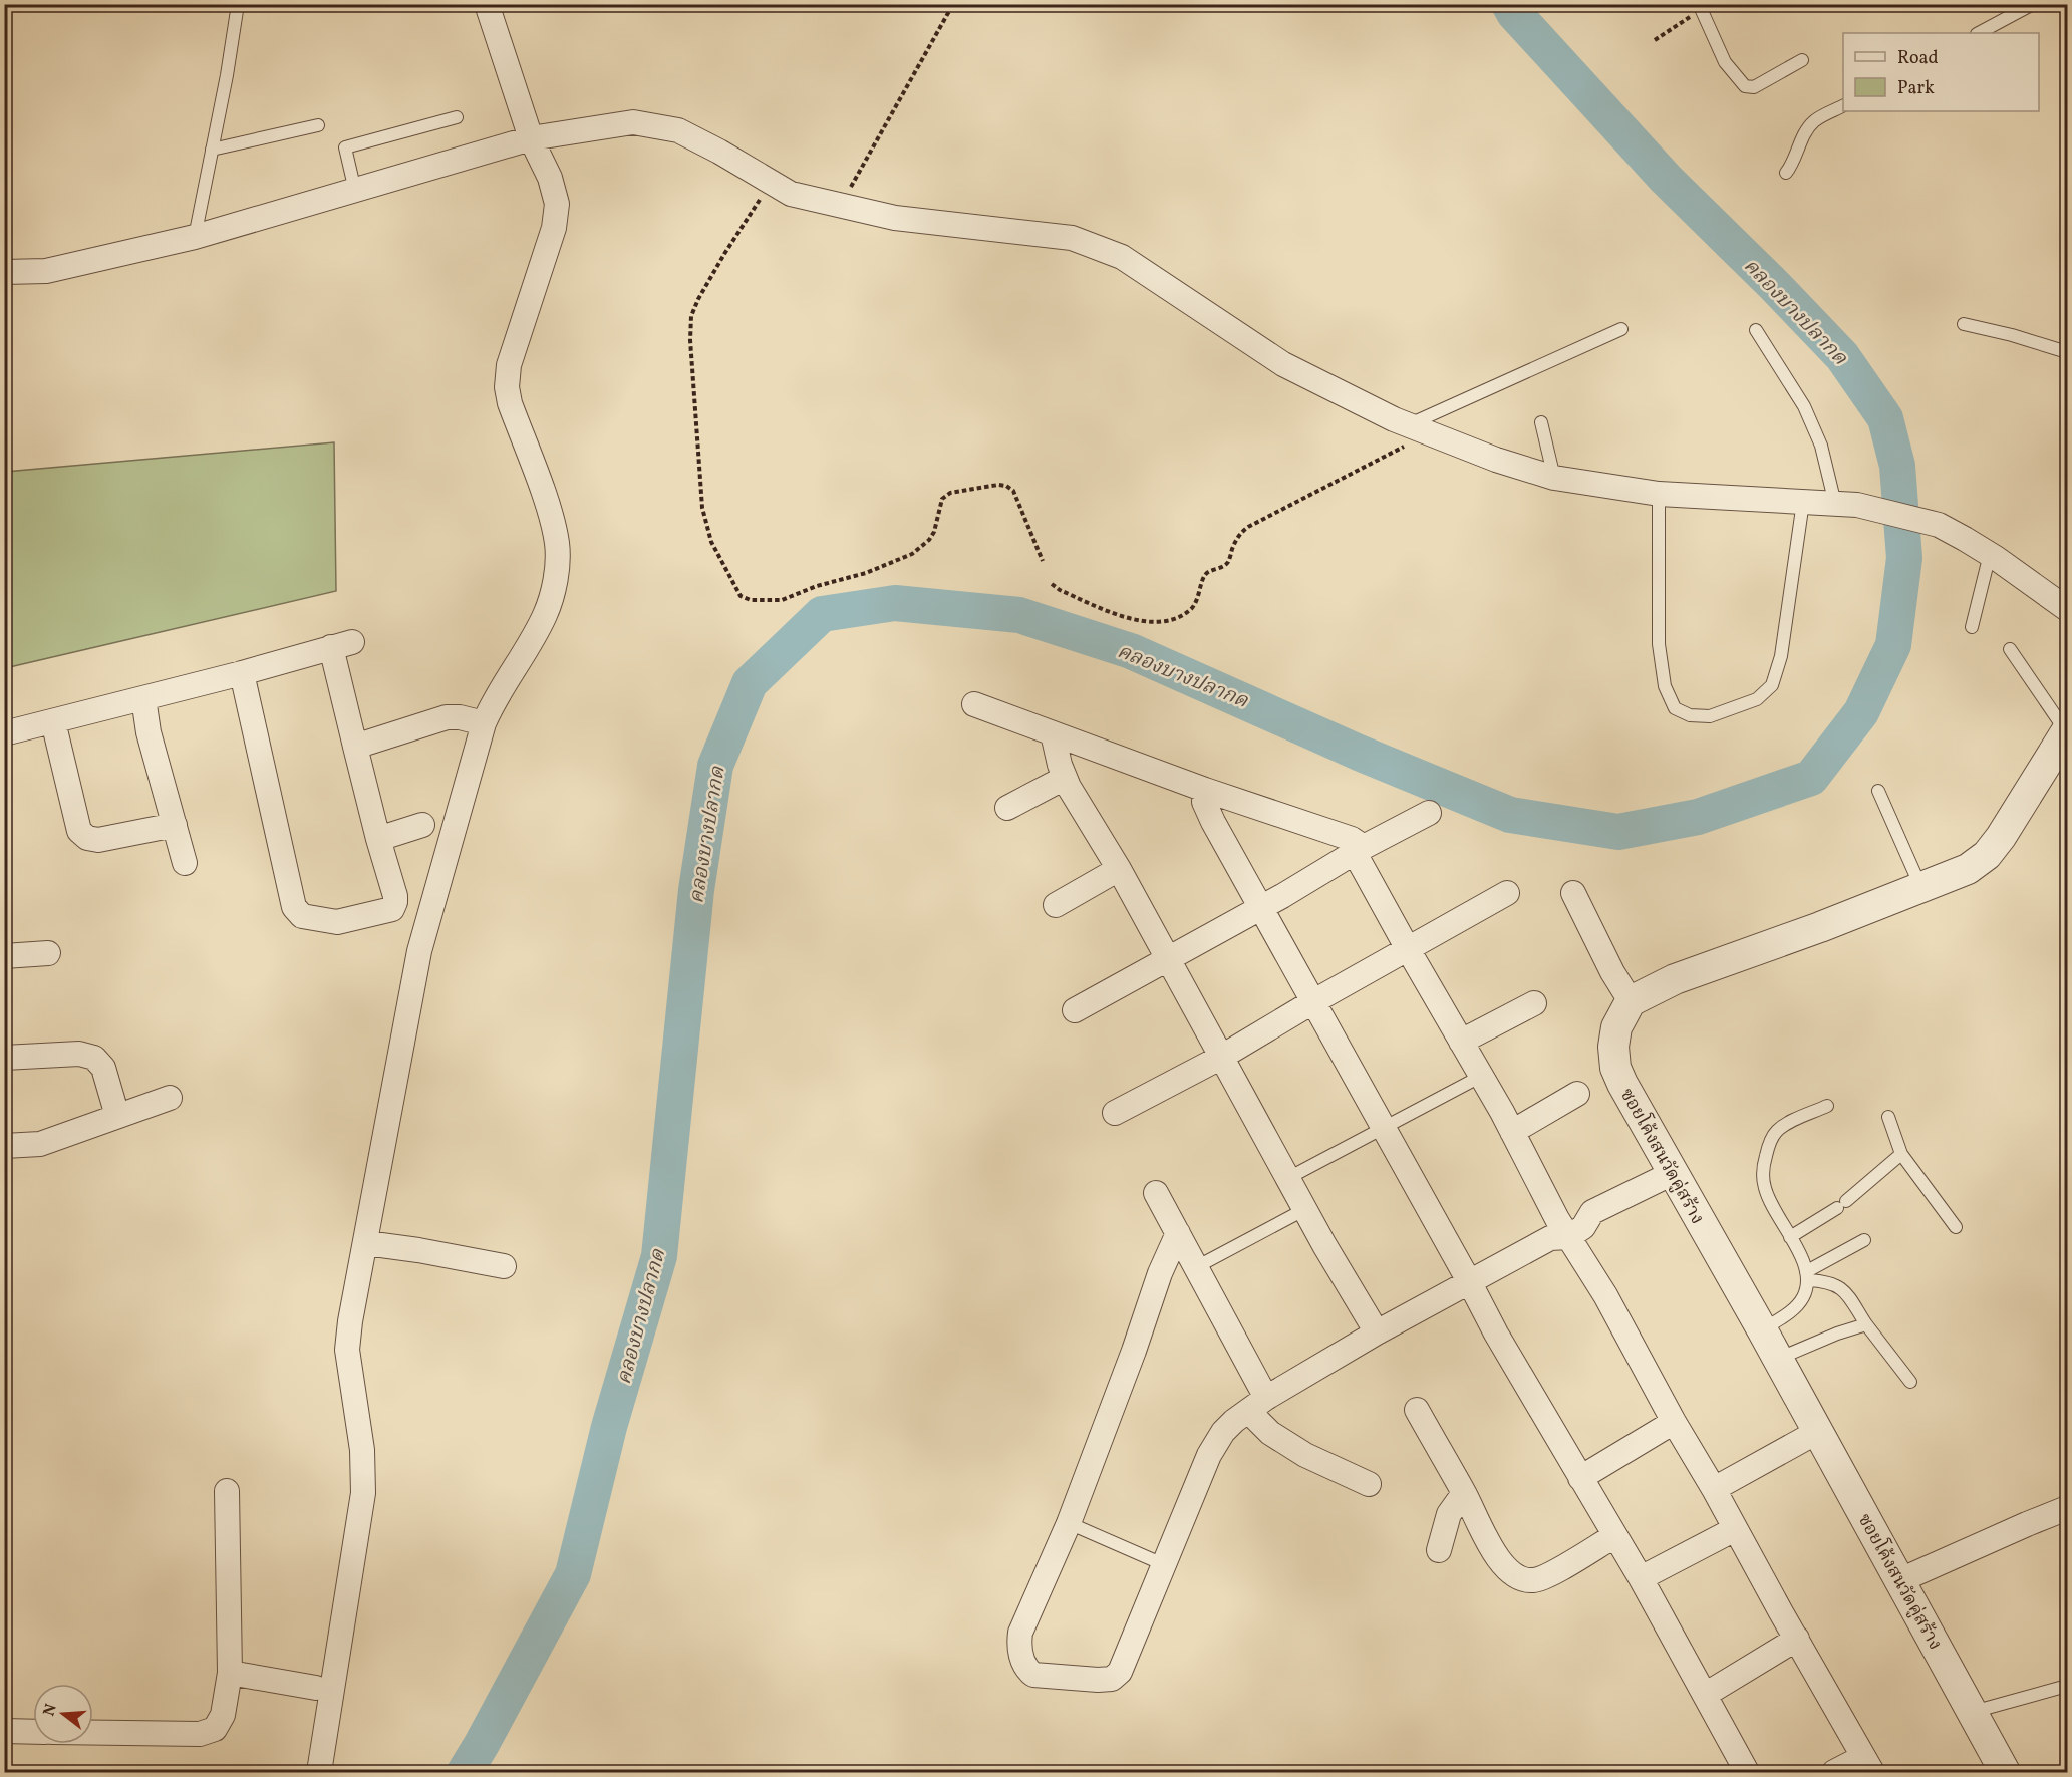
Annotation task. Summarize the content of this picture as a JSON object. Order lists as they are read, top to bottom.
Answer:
{
  "streets": {
    "street": ["ซอยโค้งสนวัดคู่สร้าง"]
  },
  "water": ["คลองบางปลากด"],
  "legend": ["Road", "Park"],
  "north": "left"
}
